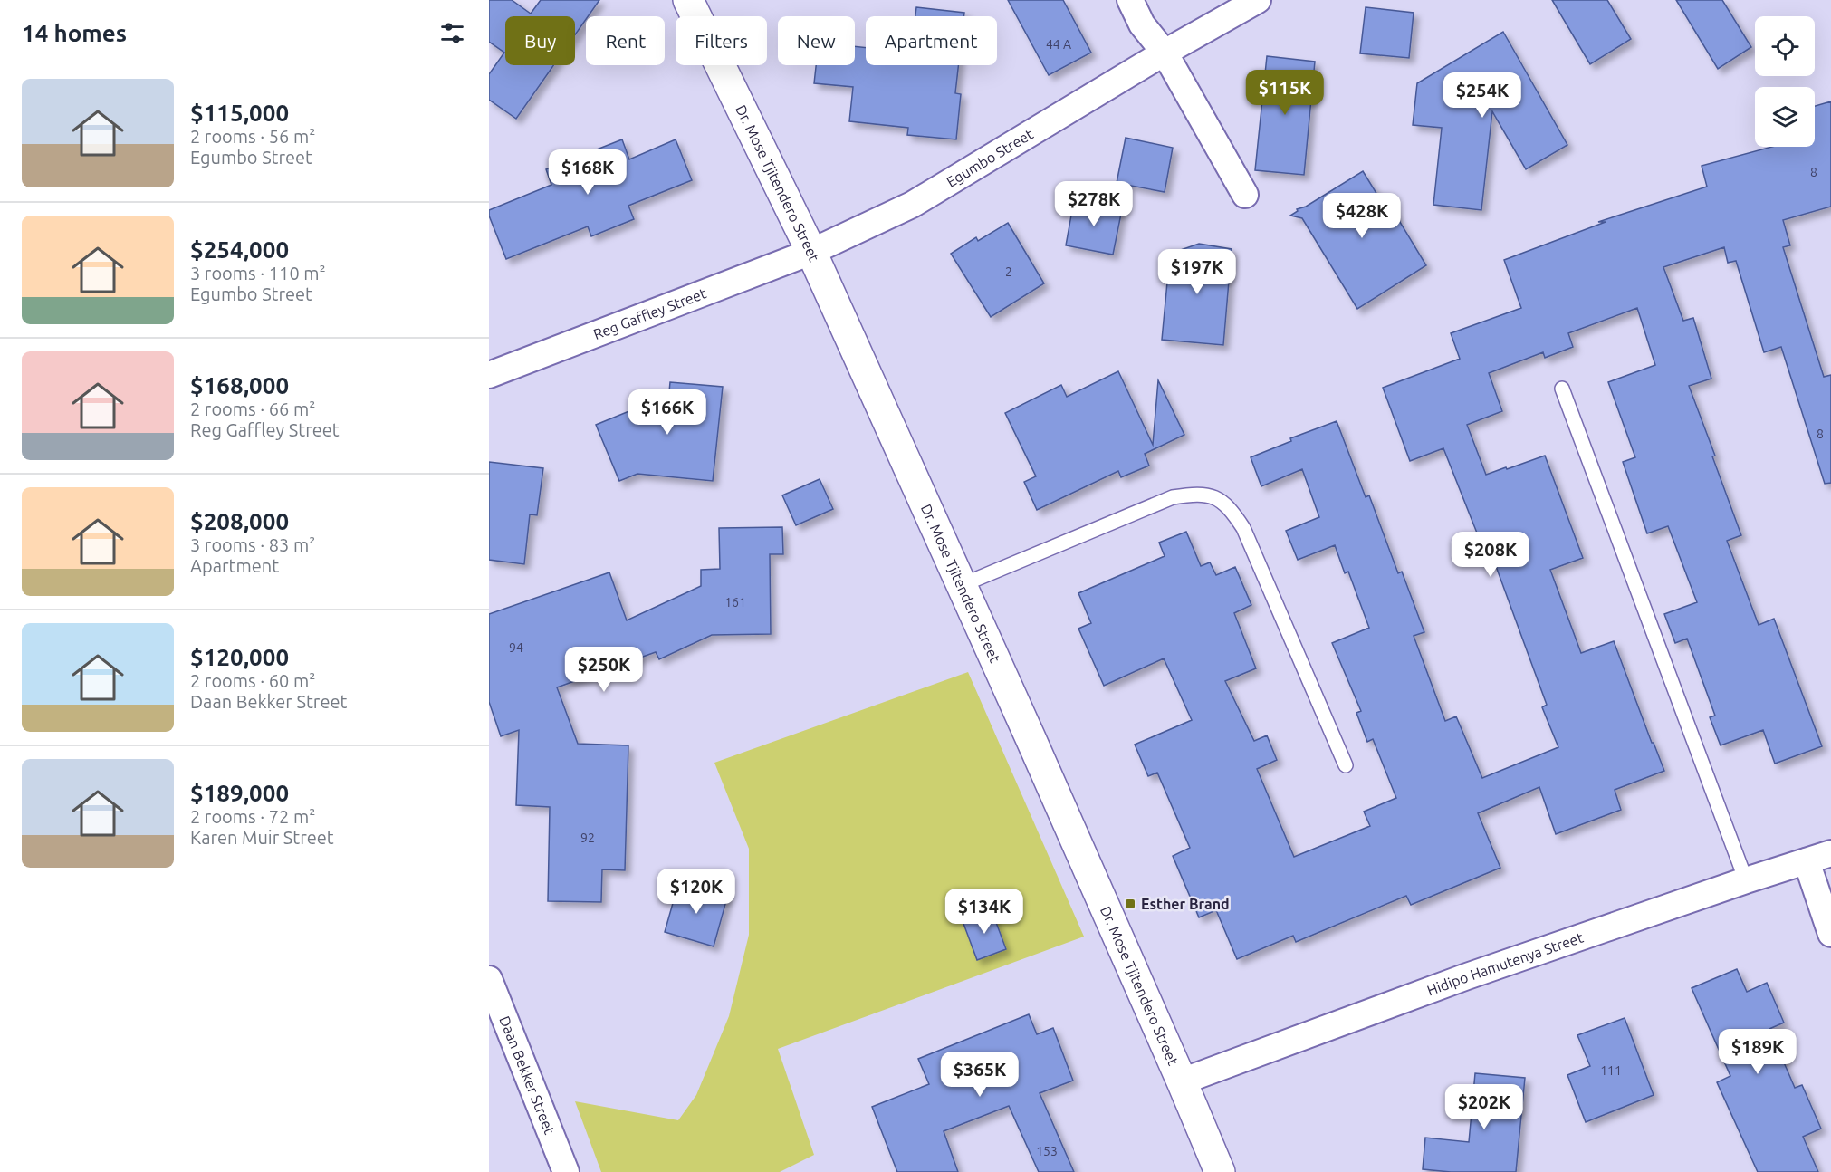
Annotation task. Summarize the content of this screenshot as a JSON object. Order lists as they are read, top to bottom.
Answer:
{
  "streets": {
    "street": [
      "Egumbo Street",
      "Dr. Mose Tjitendero Street",
      "Reg Gaffley Street",
      "Hidipo Hamutenya Street",
      "Daan Bekker Street"
    ]
  },
  "crossings": [
    ["Egumbo Street", "Dr. Mose Tjitendero Street"],
    ["Egumbo Street", "Reg Gaffley Street"],
    ["Dr. Mose Tjitendero Street", "Reg Gaffley Street"],
    ["Dr. Mose Tjitendero Street", "Hidipo Hamutenya Street"]
  ],
  "places": {
    "transit": ["Esther Brand"]
  },
  "house_numbers": [
    "44 A",
    "8",
    "2",
    "8",
    "161",
    "94",
    "92",
    "111",
    "153"
  ],
  "page": {
    "heading": "14 homes",
    "chip": [
      "Buy",
      "Rent",
      "Filters",
      "New",
      "Apartment"
    ],
    "list": [
      {
        "name": "$115,000",
        "note": "2 rooms · 56 m² · Egumbo Street"
      },
      {
        "name": "$254,000",
        "note": "3 rooms · 110 m² · Egumbo Street"
      },
      {
        "name": "$168,000",
        "note": "2 rooms · 66 m² · Reg Gaffley Street"
      },
      {
        "name": "$208,000",
        "note": "3 rooms · 83 m² · Apartment"
      },
      {
        "name": "$120,000",
        "note": "2 rooms · 60 m² · Daan Bekker Street"
      },
      {
        "name": "$189,000",
        "note": "2 rooms · 72 m² · Karen Muir Street"
      }
    ],
    "price": [
      "$115K",
      "$254K",
      "$168K",
      "$278K",
      "$428K",
      "$197K",
      "$166K",
      "$208K",
      "$250K",
      "$120K",
      "$134K",
      "$189K",
      "$365K",
      "$202K"
    ]
  }
}
